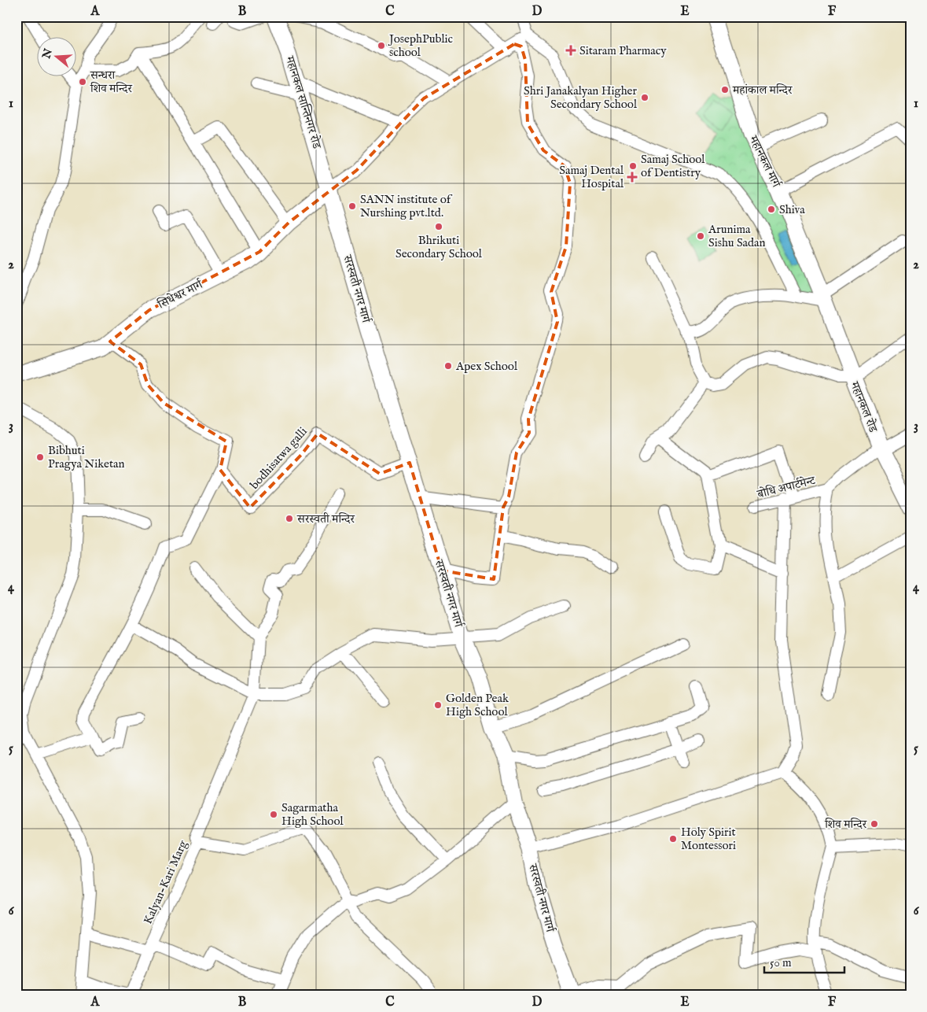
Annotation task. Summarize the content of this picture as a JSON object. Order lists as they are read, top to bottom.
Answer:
{
  "streets": {
    "main road": [
      "महानकल सान्तिनगर रोड",
      "महानकल मार्ग",
      "सरस्वती नगर मार्ग",
      "सिधेश्वर मार्ग",
      "महानकल रोड"
    ],
    "street": ["bodhisatwa galli", "बोधि अपार्टमेन्ट", "Kalyan-Kari Marg"]
  },
  "crossings": [
    ["महानकल सान्तिनगर रोड", "सरस्वती नगर मार्ग"],
    ["महानकल सान्तिनगर रोड", "सिधेश्वर मार्ग"],
    ["महानकल मार्ग", "महानकल रोड"],
    ["सरस्वती नगर मार्ग", "सिधेश्वर मार्ग"],
    ["सरस्वती नगर मार्ग", "bodhisatwa galli"],
    ["महानकल रोड", "बोधि अपार्टमेन्ट"]
  ],
  "places": {
    "other": [
      "JosephPublic school",
      "सन्धरा शिव मन्दिर",
      "महांकाल मन्दिर",
      "Shri Janakalyan Higher Secondary School",
      "Samaj School of Dentistry",
      "SANN institute of Nurshing pvt.ltd.",
      "Shiva",
      "Bhrikuti Secondary School",
      "Arunima Sishu Sadan",
      "Apex School",
      "Bibhuti Pragya Niketan",
      "सरस्वती मन्दिर",
      "Golden Peak High School",
      "Sagarmatha High School",
      "शिव मन्दिर",
      "Holy Spirit Montessori"
    ],
    "health": ["Sitaram Pharmacy", "Samaj Dental Hospital"]
  },
  "scale_bar": "50 m",
  "north": "left",
  "grid": {
    "columns": [
      "A",
      "B",
      "C",
      "D",
      "E",
      "F"
    ],
    "rows": [
      "1",
      "2",
      "3",
      "4",
      "5",
      "6"
    ]
  }
}
